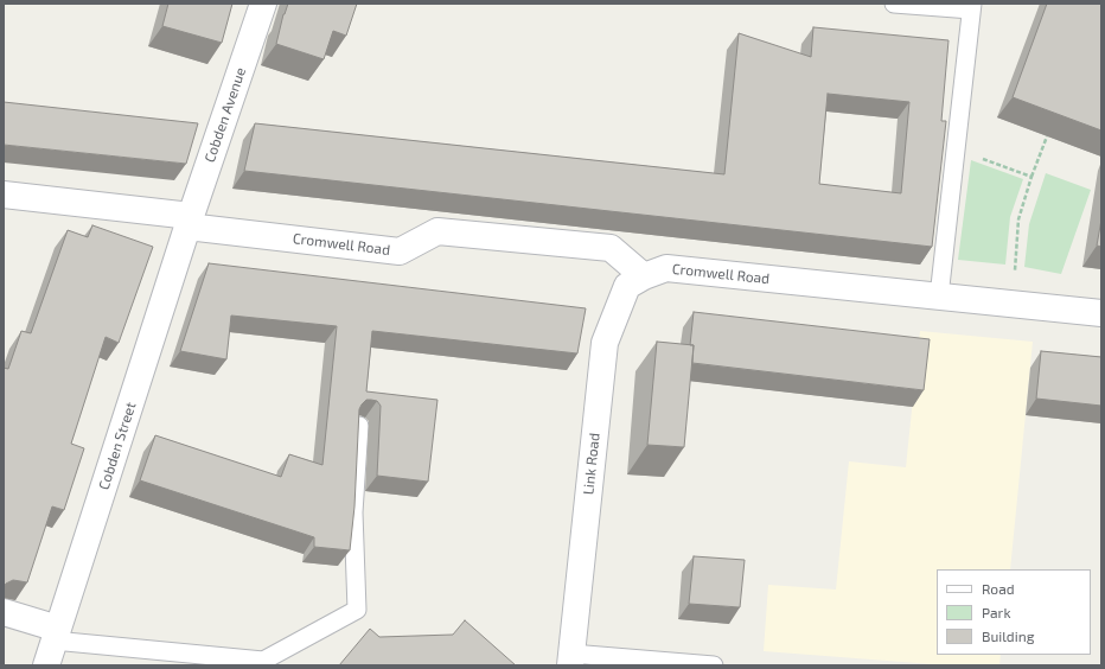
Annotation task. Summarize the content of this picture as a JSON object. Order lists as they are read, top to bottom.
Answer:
{
  "streets": {
    "street": [
      "Cobden Avenue",
      "Cromwell Road",
      "Cobden Street",
      "Link Road"
    ]
  },
  "crossings": [
    ["Cobden Avenue", "Cromwell Road"],
    ["Cobden Avenue", "Cobden Street"],
    ["Cromwell Road", "Cobden Street"],
    ["Cromwell Road", "Link Road"]
  ],
  "legend": ["Road", "Park", "Building"]
}
